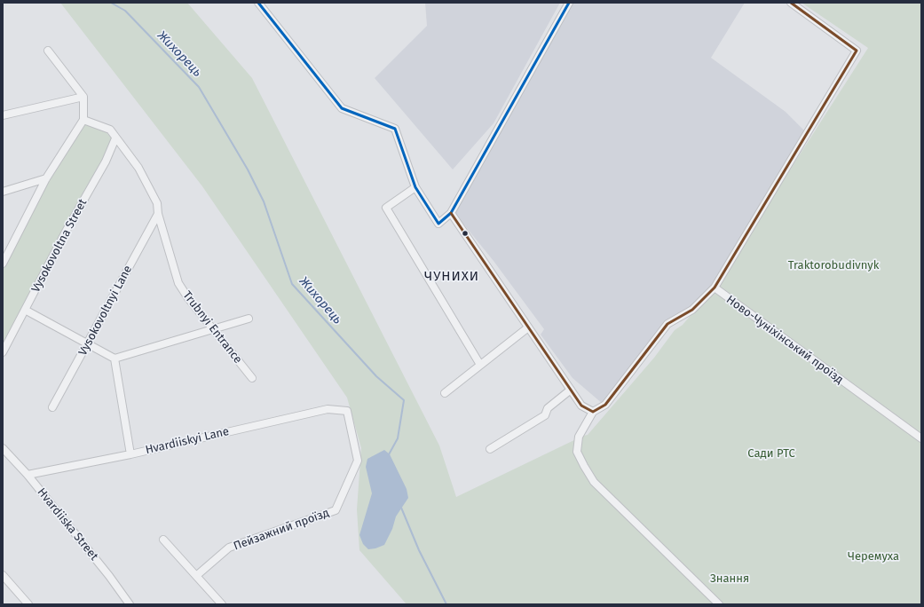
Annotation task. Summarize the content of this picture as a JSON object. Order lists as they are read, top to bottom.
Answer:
{
  "streets": {
    "street": [
      "Vysokovoltna Street",
      "Vysokovoltnyi Lane",
      "Trubnyi Entrance",
      "Ново-Чуніхінський проїзд",
      "Hvardiiskyi Lane",
      "Hvardiiska Street",
      "Пейзажний проїзд"
    ]
  },
  "crossings": [
    ["Vysokovoltna Street", "Trubnyi Entrance"],
    ["Vysokovoltnyi Lane", "Trubnyi Entrance"],
    ["Hvardiiskyi Lane", "Hvardiiska Street"],
    ["Hvardiiskyi Lane", "Пейзажний проїзд"]
  ],
  "districts": ["ЧУНИХИ"],
  "water": ["Жихорець"],
  "parks": [
    "Traktorobudivnyk",
    "Сади РТС",
    "Черемуха",
    "Знання"
  ]
}
